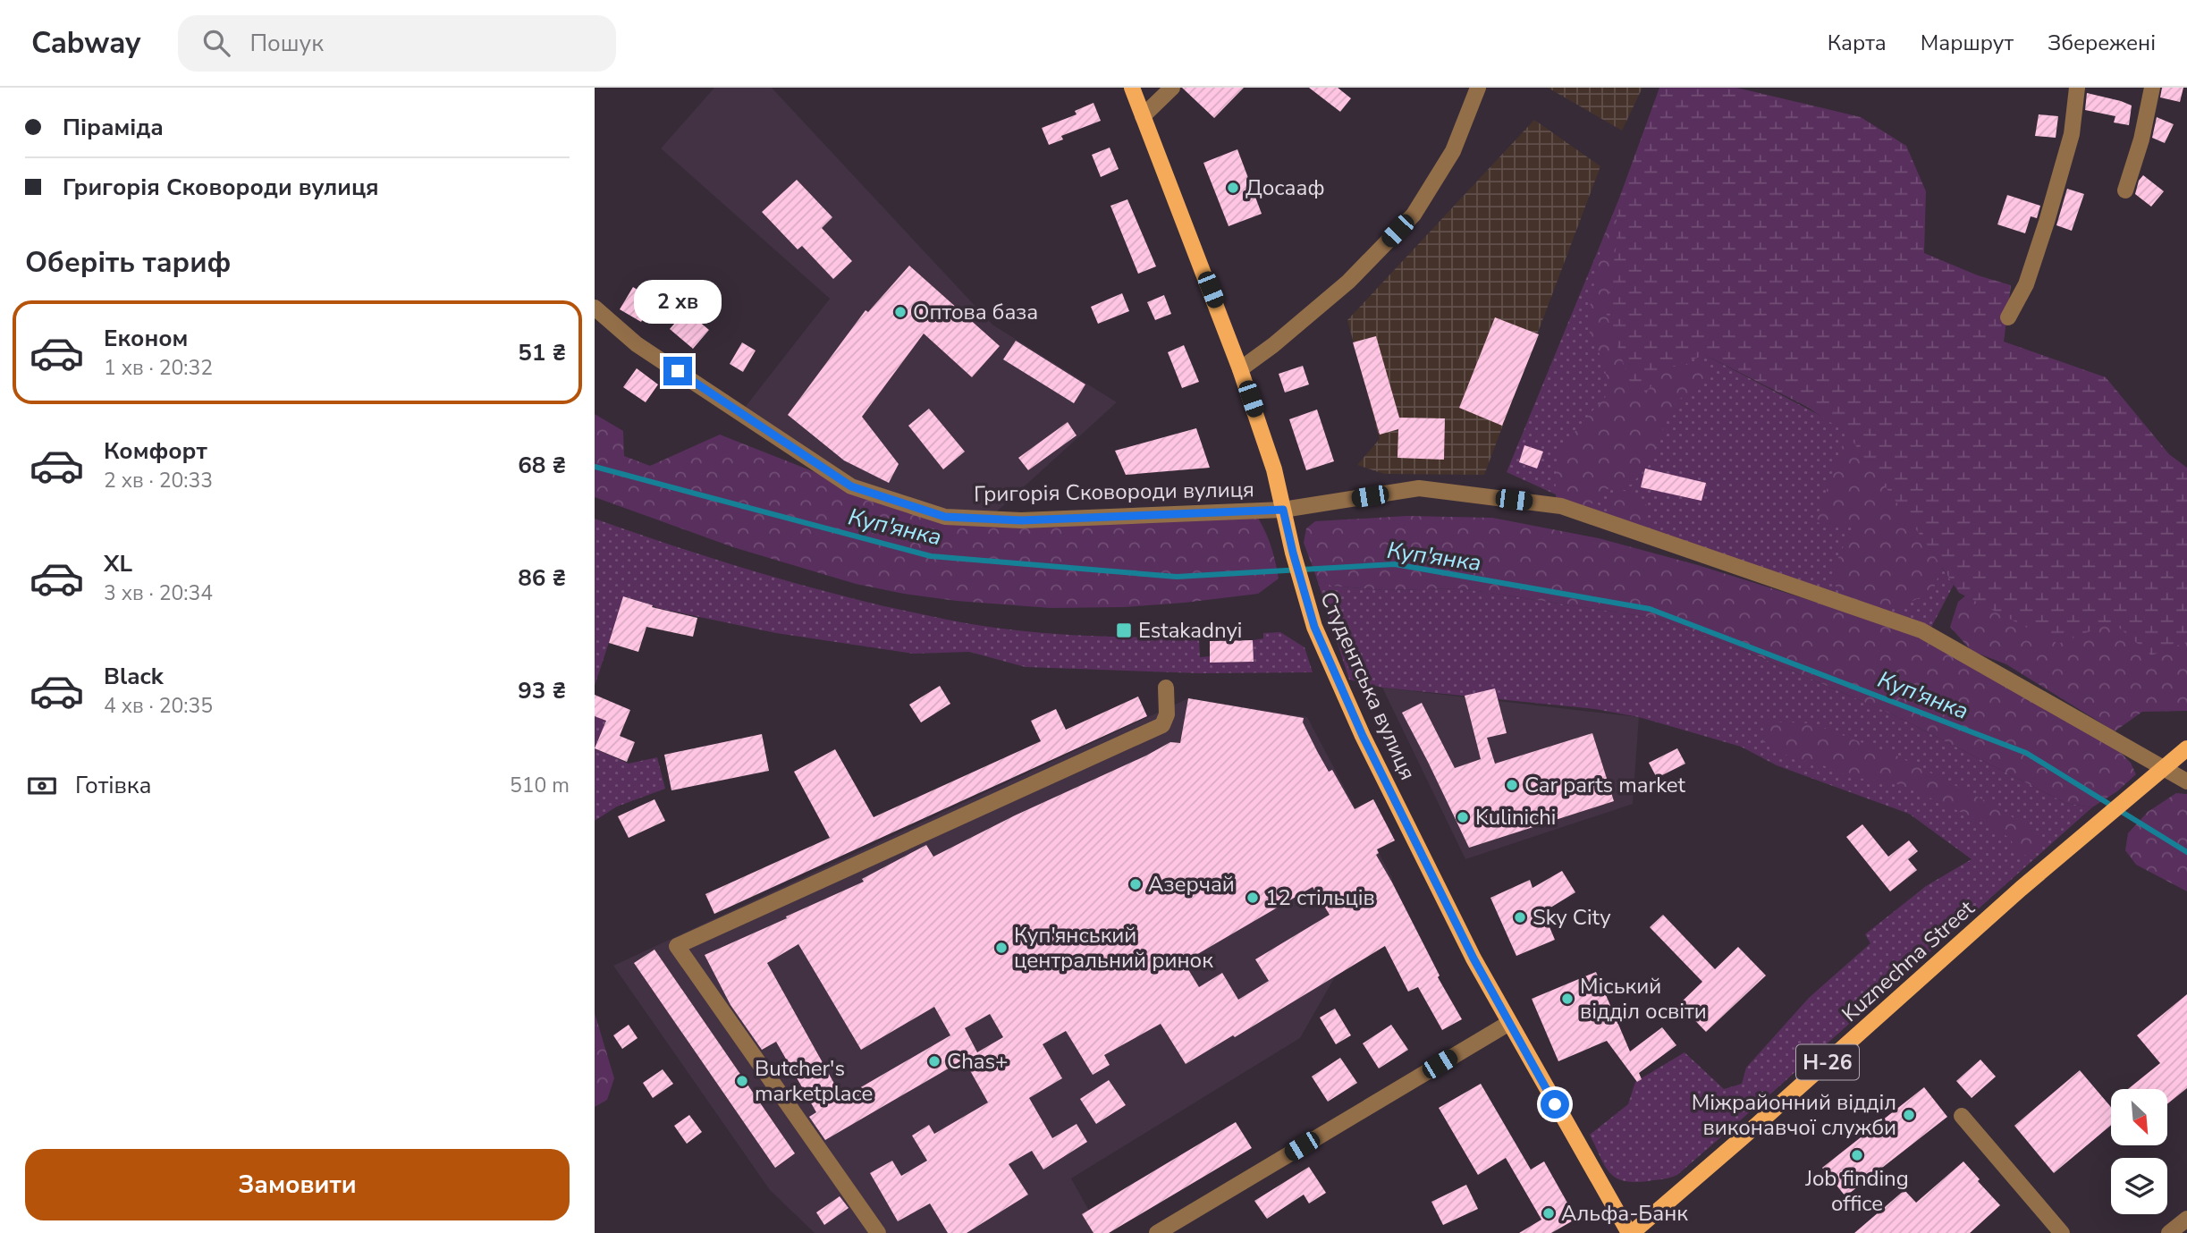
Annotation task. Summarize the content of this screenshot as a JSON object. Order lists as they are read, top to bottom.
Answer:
{
  "streets": {
    "main road": ["Студентська вулиця", "Kuznechna Street", "Н-26"],
    "street": ["Григорія Сковороди вулиця"]
  },
  "crossings": [
    ["Григорія Сковороди вулиця", "Студентська вулиця"],
    ["Студентська вулиця", "Kuznechna Street"]
  ],
  "water": ["Куп'янка"],
  "places": {
    "other": [
      "Досааф",
      "Оптова база",
      "Car parts market",
      "Kulinichi",
      "Азерчай",
      "12 стільців",
      "Sky City",
      "Куп'янський центральний ринок",
      "Міський відділ освіти",
      "Chas+",
      "Butcher's marketplace",
      "Міжрайонний відділ виконавчої служби",
      "Job finding office",
      "Альфа-Банк"
    ],
    "transit": ["Estakadnyi"]
  },
  "north": "bottom right",
  "page": {
    "header": "Cabway",
    "search": "Пошук",
    "nav": ["Карта", "Маршрут", "Збережені"],
    "banner": ["Піраміда", "Григорія Сковороди вулиця"],
    "heading": "Оберіть тариф",
    "bubble": "2 хв",
    "list": [
      {
        "name": "Економ",
        "note": "1 хв · 20:32",
        "value": "51 ₴"
      },
      {
        "name": "Комфорт",
        "note": "2 хв · 20:33",
        "value": "68 ₴"
      },
      {
        "name": "XL",
        "note": "3 хв · 20:34",
        "value": "86 ₴"
      },
      {
        "name": "Black",
        "note": "4 хв · 20:35",
        "value": "93 ₴"
      }
    ],
    "pay": ["Готівка", "510 m"],
    "buttons": "Замовити"
  }
}
